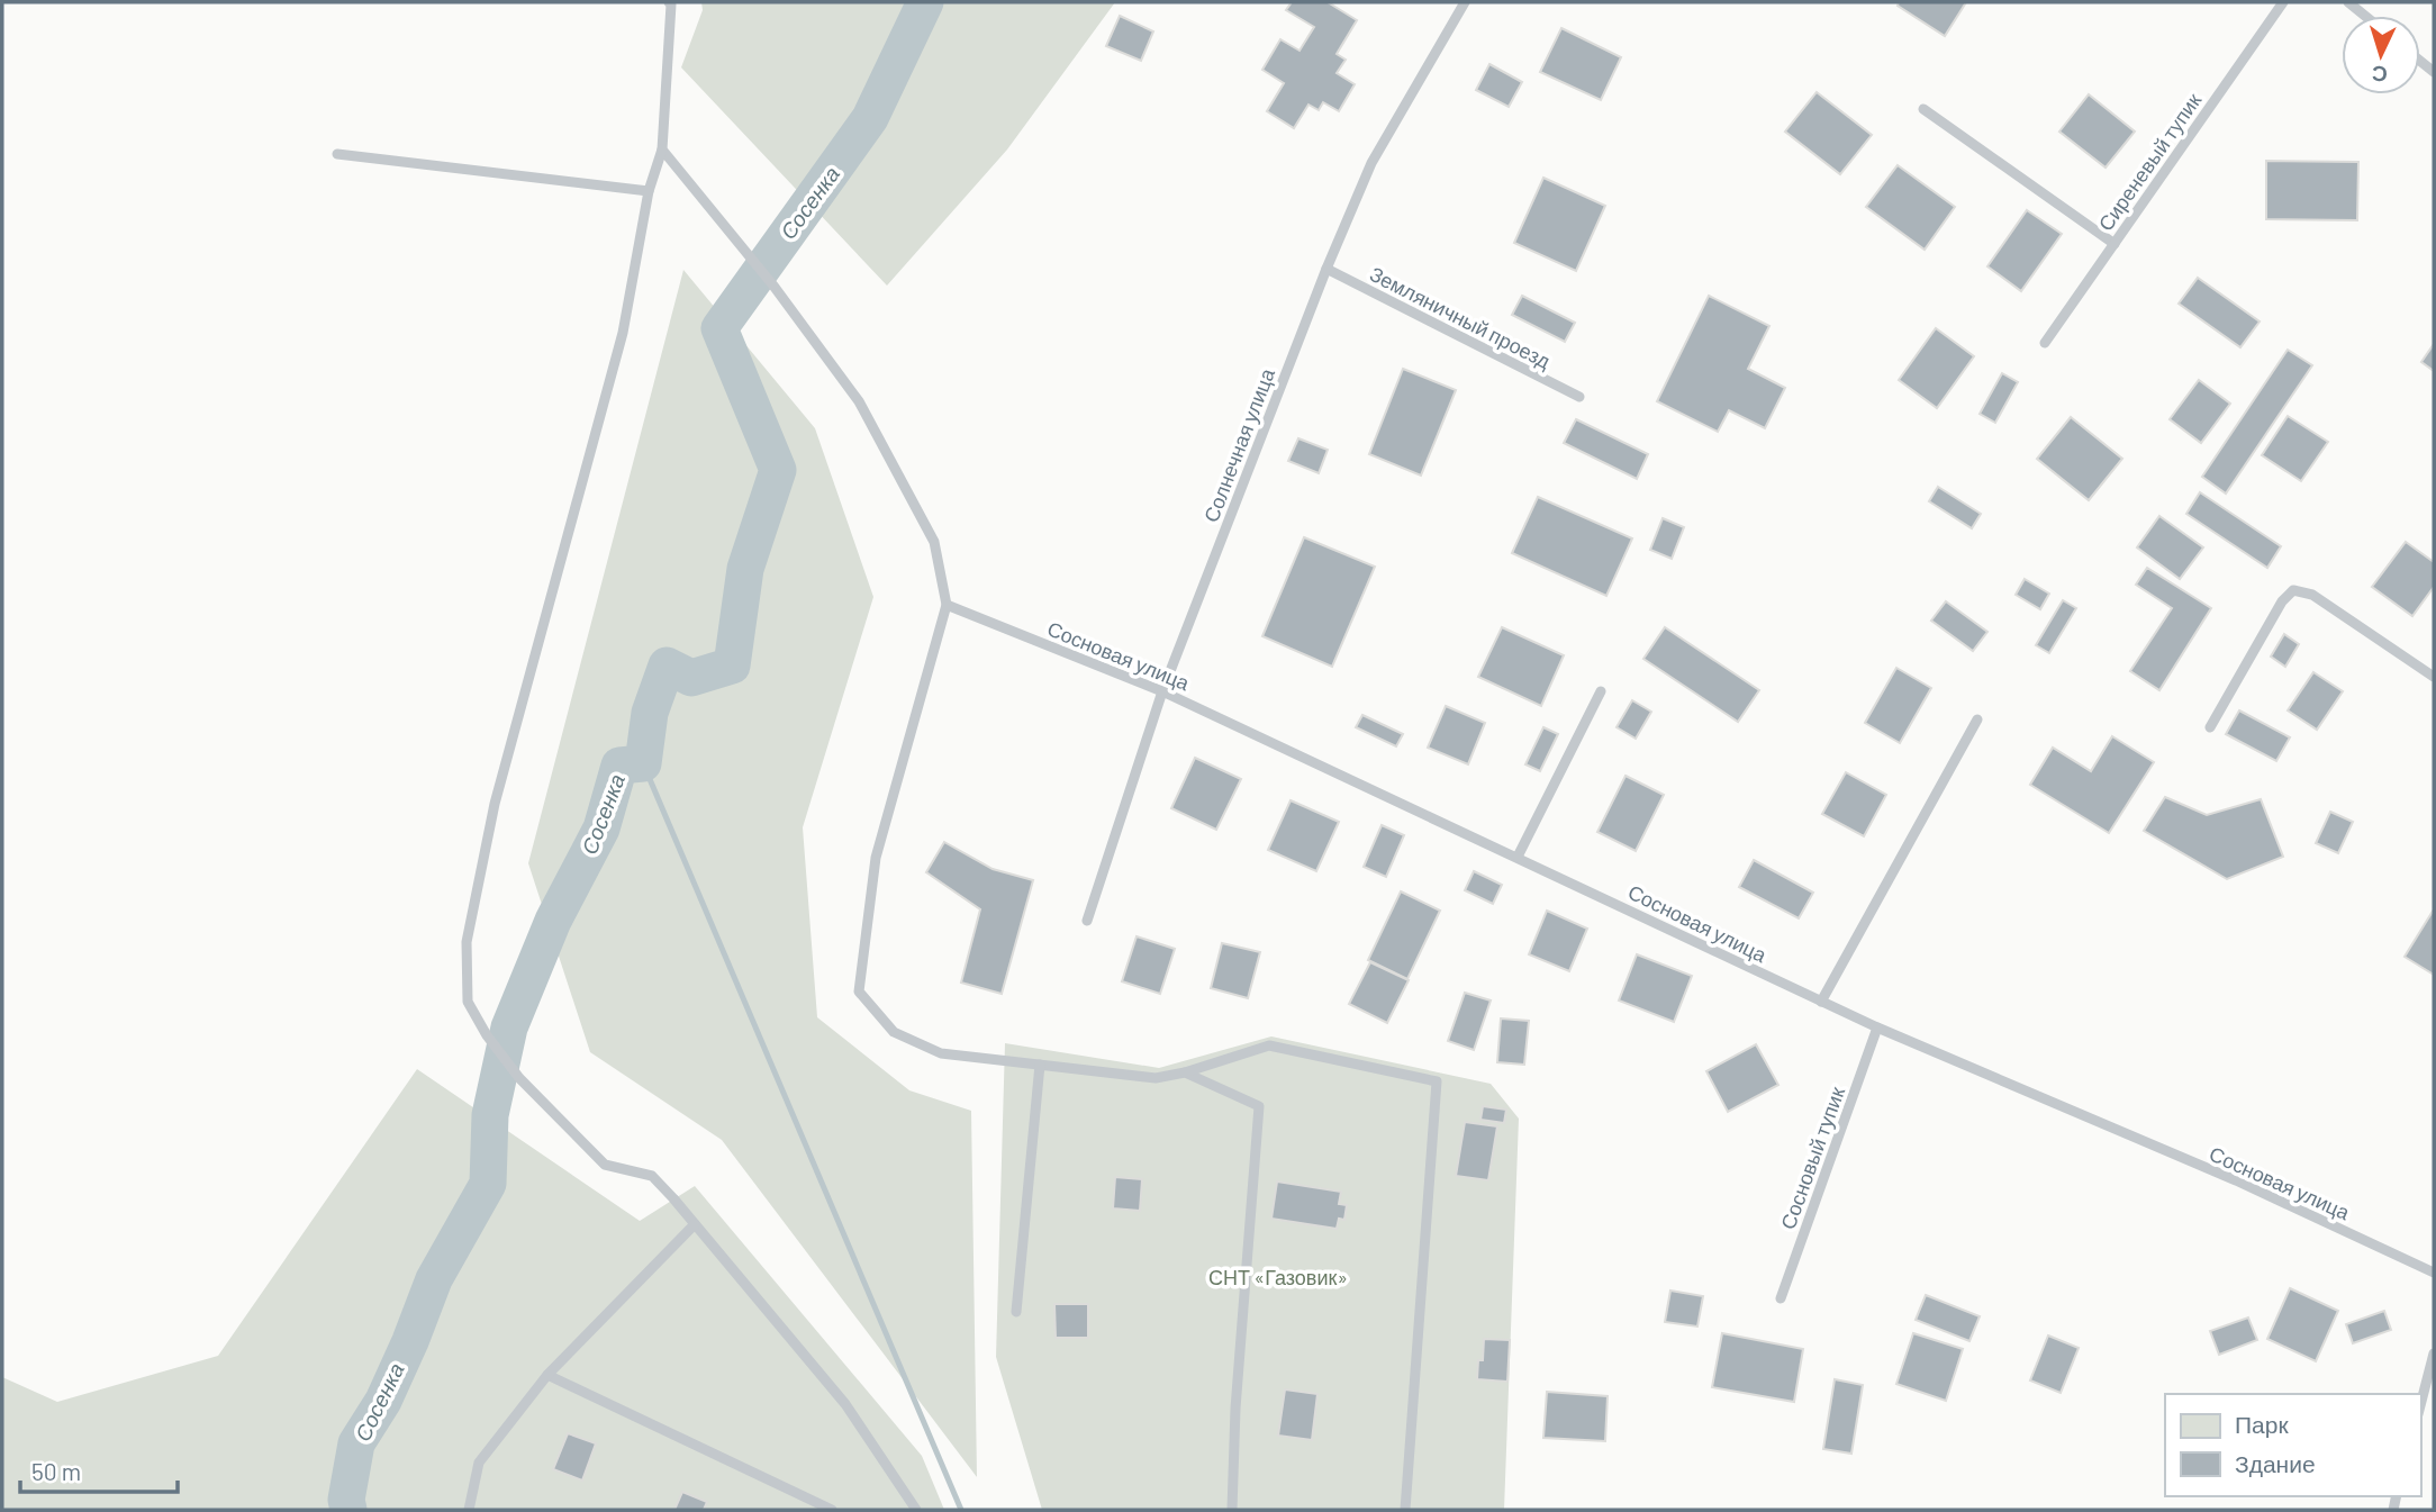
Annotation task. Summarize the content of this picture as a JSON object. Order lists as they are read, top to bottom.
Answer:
{
  "streets": {
    "lane": [
      "Сиреневый тупик",
      "Земляничный проезд",
      "Солнечная улица",
      "Сосновая улица",
      "Сосновый тупик"
    ]
  },
  "crossings": [
    ["Земляничный проезд", "Солнечная улица"],
    ["Солнечная улица", "Сосновая улица"],
    ["Сосновая улица", "Сосновый тупик"]
  ],
  "water": ["Сосенка"],
  "parks": ["СНТ «Газовик»"],
  "legend": ["Парк", "Здание"],
  "scale_bar": "50 m",
  "north": "bottom"
}
